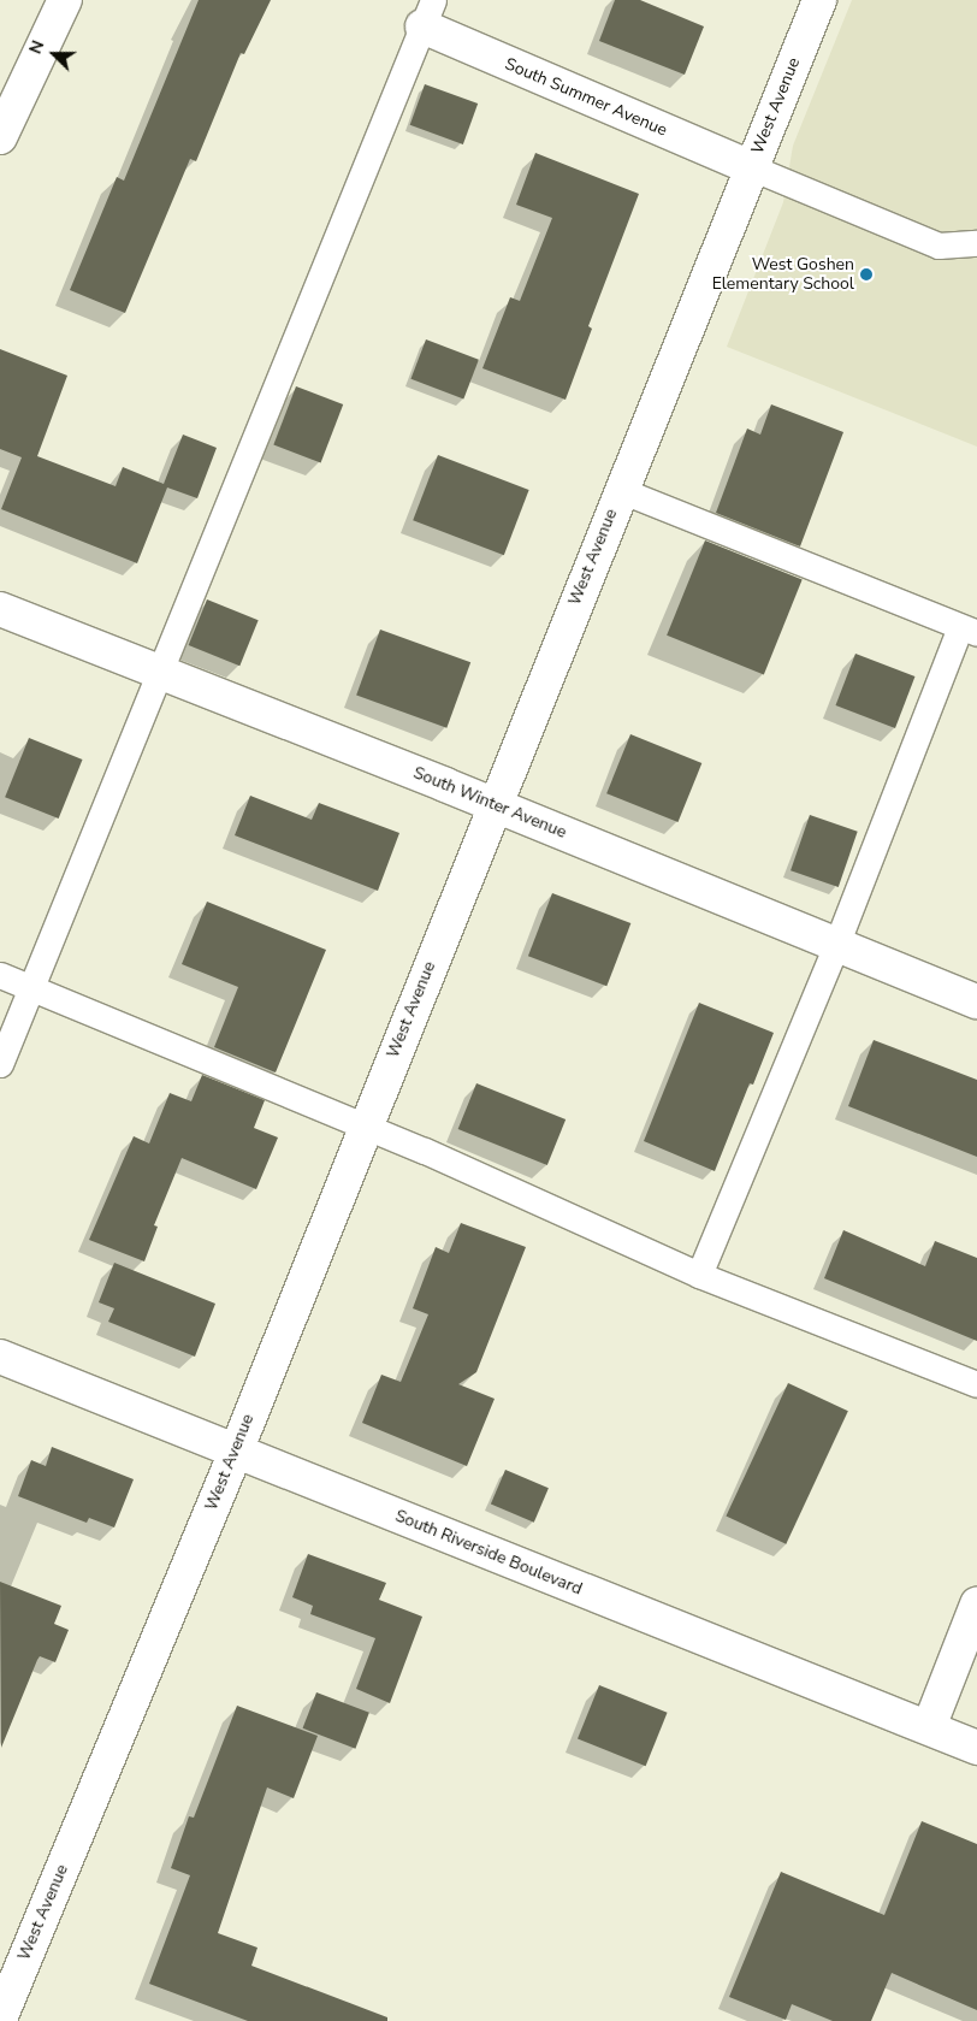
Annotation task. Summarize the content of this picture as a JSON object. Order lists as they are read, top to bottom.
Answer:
{
  "streets": {
    "street": [
      "South Summer Avenue",
      "West Avenue",
      "South Winter Avenue",
      "South Riverside Boulevard"
    ]
  },
  "crossings": [
    ["South Summer Avenue", "West Avenue"],
    ["West Avenue", "South Winter Avenue"],
    ["West Avenue", "South Riverside Boulevard"]
  ],
  "places": ["West Goshen Elementary School"],
  "north": "left"
}
